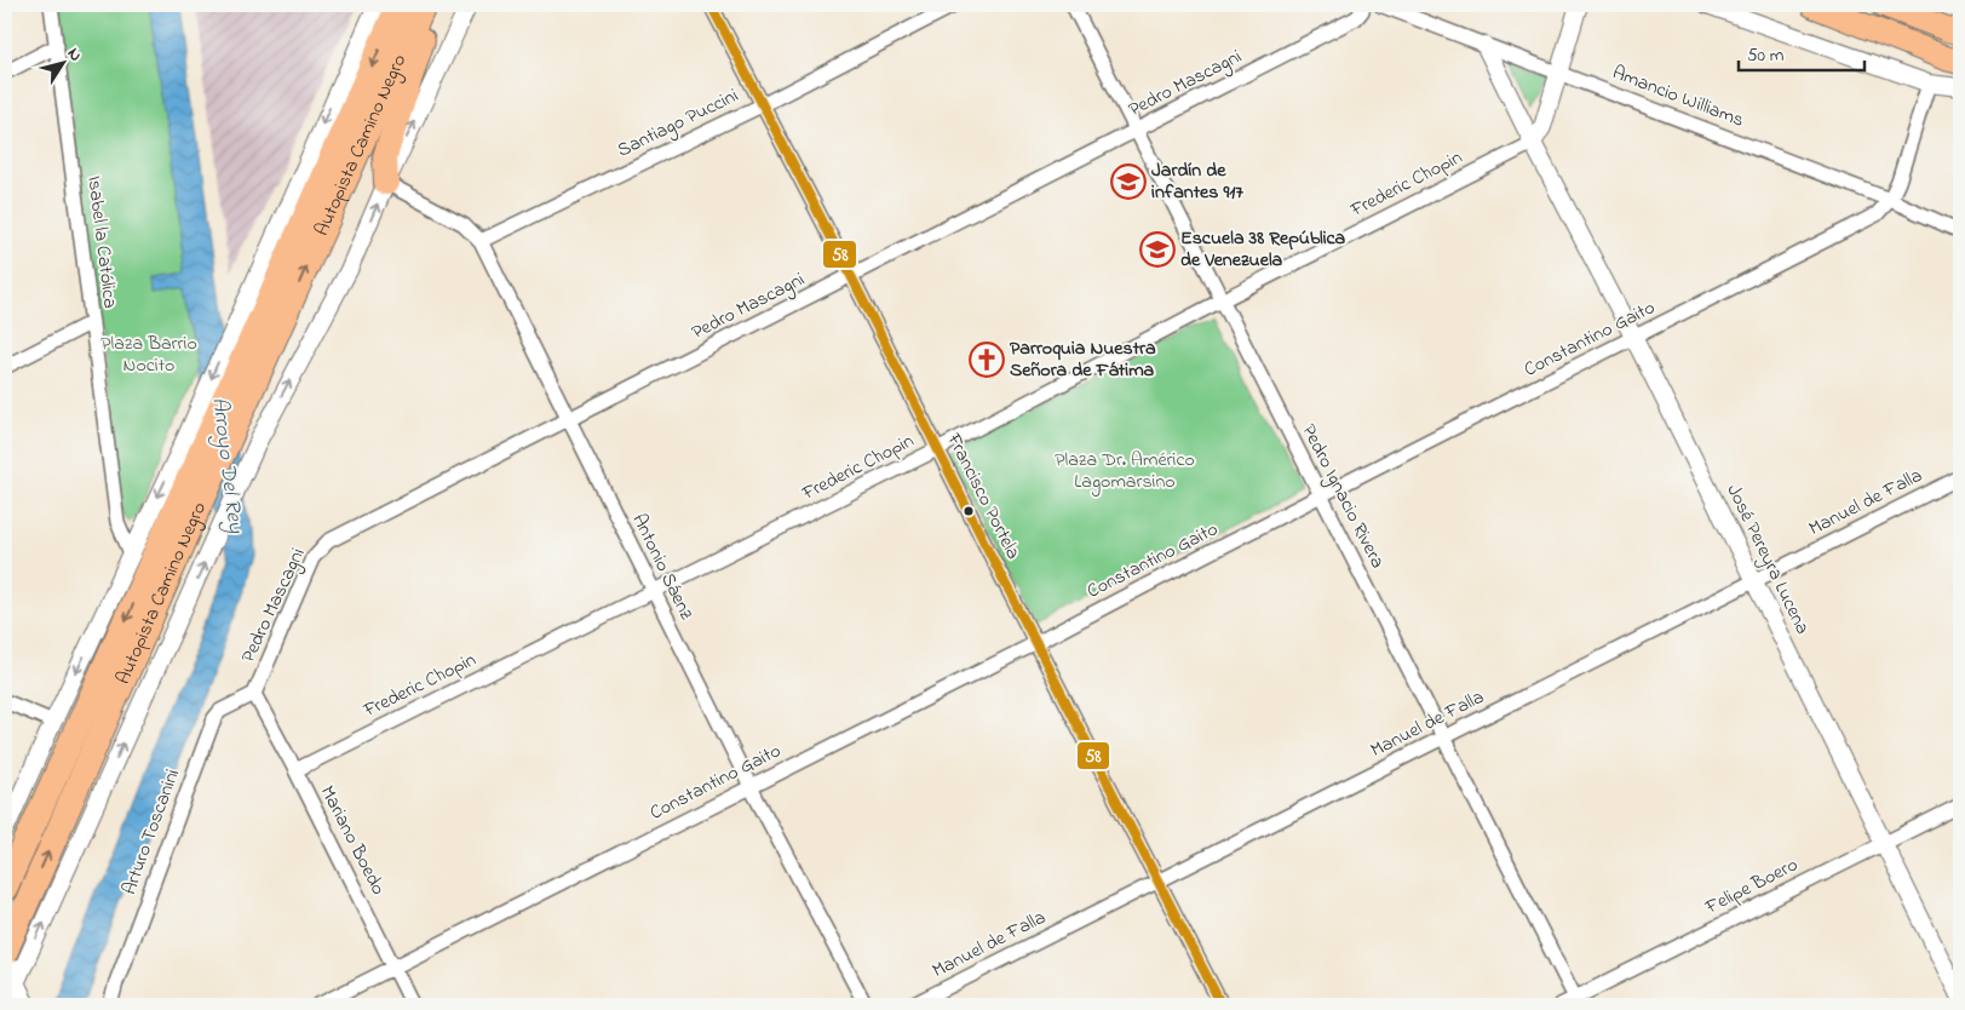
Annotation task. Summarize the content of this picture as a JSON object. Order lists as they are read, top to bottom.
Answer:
{
  "streets": {
    "highway": ["Autopista Camino Negro"],
    "street": [
      "Pedro Mascagni",
      "Amancio Williams",
      "Santiago Puccini",
      "Frederic Chopin",
      "Isabel la Católica",
      "Constantino Gaito",
      "Francisco Portela",
      "Pedro Ignacio Rivera",
      "Manuel de Falla",
      "José Pereyra Lucena",
      "Antonio Sáenz",
      "Arturo Toscanini",
      "Mariano Boedo",
      "Felipe Boero"
    ]
  },
  "crossings": [
    ["Pedro Mascagni", "Francisco Portela"],
    ["Pedro Mascagni", "Pedro Ignacio Rivera"],
    ["Pedro Mascagni", "Antonio Sáenz"],
    ["Pedro Mascagni", "Arturo Toscanini"],
    ["Pedro Mascagni", "Mariano Boedo"],
    ["Amancio Williams", "Constantino Gaito"],
    ["Amancio Williams", "José Pereyra Lucena"],
    ["Santiago Puccini", "Francisco Portela"],
    ["Santiago Puccini", "Antonio Sáenz"],
    ["Frederic Chopin", "Francisco Portela"],
    ["Frederic Chopin", "Pedro Ignacio Rivera"],
    ["Frederic Chopin", "José Pereyra Lucena"],
    ["Frederic Chopin", "Antonio Sáenz"],
    ["Frederic Chopin", "Mariano Boedo"],
    ["Constantino Gaito", "Francisco Portela"],
    ["Constantino Gaito", "Pedro Ignacio Rivera"],
    ["Constantino Gaito", "José Pereyra Lucena"],
    ["Constantino Gaito", "Antonio Sáenz"],
    ["Constantino Gaito", "Mariano Boedo"],
    ["Francisco Portela", "Manuel de Falla"],
    ["Pedro Ignacio Rivera", "Manuel de Falla"],
    ["Pedro Ignacio Rivera", "Felipe Boero"],
    ["Manuel de Falla", "José Pereyra Lucena"],
    ["José Pereyra Lucena", "Felipe Boero"],
    ["Arturo Toscanini", "Mariano Boedo"]
  ],
  "water": ["Arroyo Del Rey"],
  "parks": ["Plaza Barrio Nocito", "Plaza Dr. Américo Lagomarsino"],
  "places": {
    "school or university": ["Jardín de infantes 917", "Escuela 38 República de Venezuela"],
    "church": ["Parroquia Nuestra Señora de Fátima"]
  },
  "lines": ["transit line 58"],
  "scale_bar": "50 m",
  "north": "top right"
}
